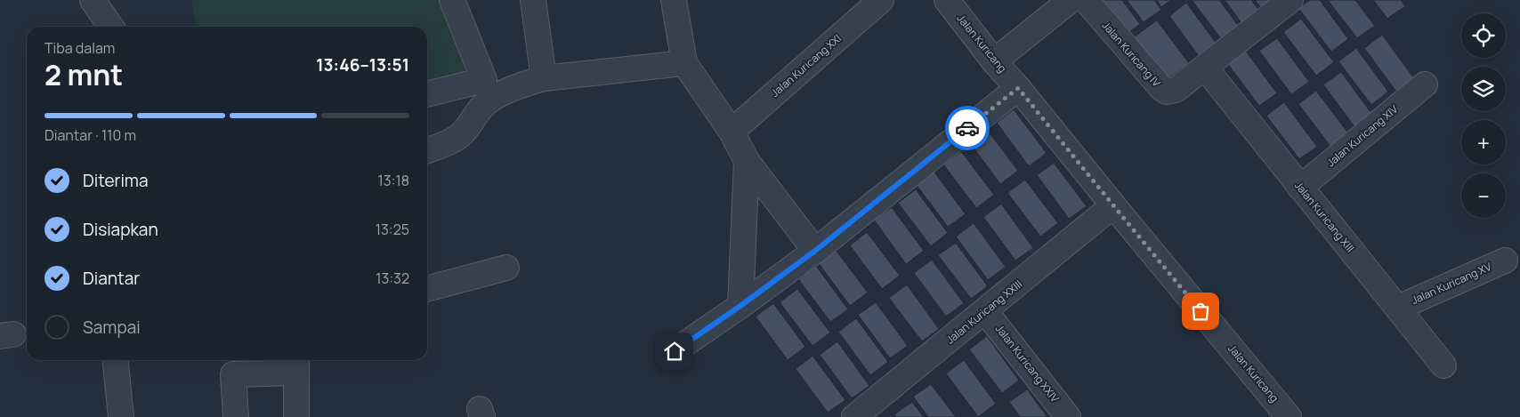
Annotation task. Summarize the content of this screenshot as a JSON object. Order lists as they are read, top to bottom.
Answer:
{
  "streets": {
    "street": [
      "Jalan Kuricang",
      "Jalan Kuricang IV",
      "Jalan Kuricang XXI",
      "Jalan Kuricang XIV",
      "Jalan Kuricang XIII",
      "Jalan Kuricang XV",
      "Jalan Kuricang XXIII",
      "Jalan Kuricang XXIV"
    ]
  },
  "crossings": [
    ["Jalan Kuricang", "Jalan Kuricang XXIII"],
    ["Jalan Kuricang IV", "Jalan Kuricang XIII"],
    ["Jalan Kuricang XIV", "Jalan Kuricang XIII"],
    ["Jalan Kuricang XIII", "Jalan Kuricang XV"],
    ["Jalan Kuricang XXIII", "Jalan Kuricang XXIV"]
  ],
  "page": {
    "map_buttons": ["+", "−"],
    "heading": ["2 mnt", "Tiba dalam", "13:46–13:51"],
    "bar": "Diantar · 110 m",
    "list": [
      ["Diterima", "13:18"],
      ["Disiapkan", "13:25"],
      ["Diantar", "13:32"],
      "Sampai"
    ]
  }
}
